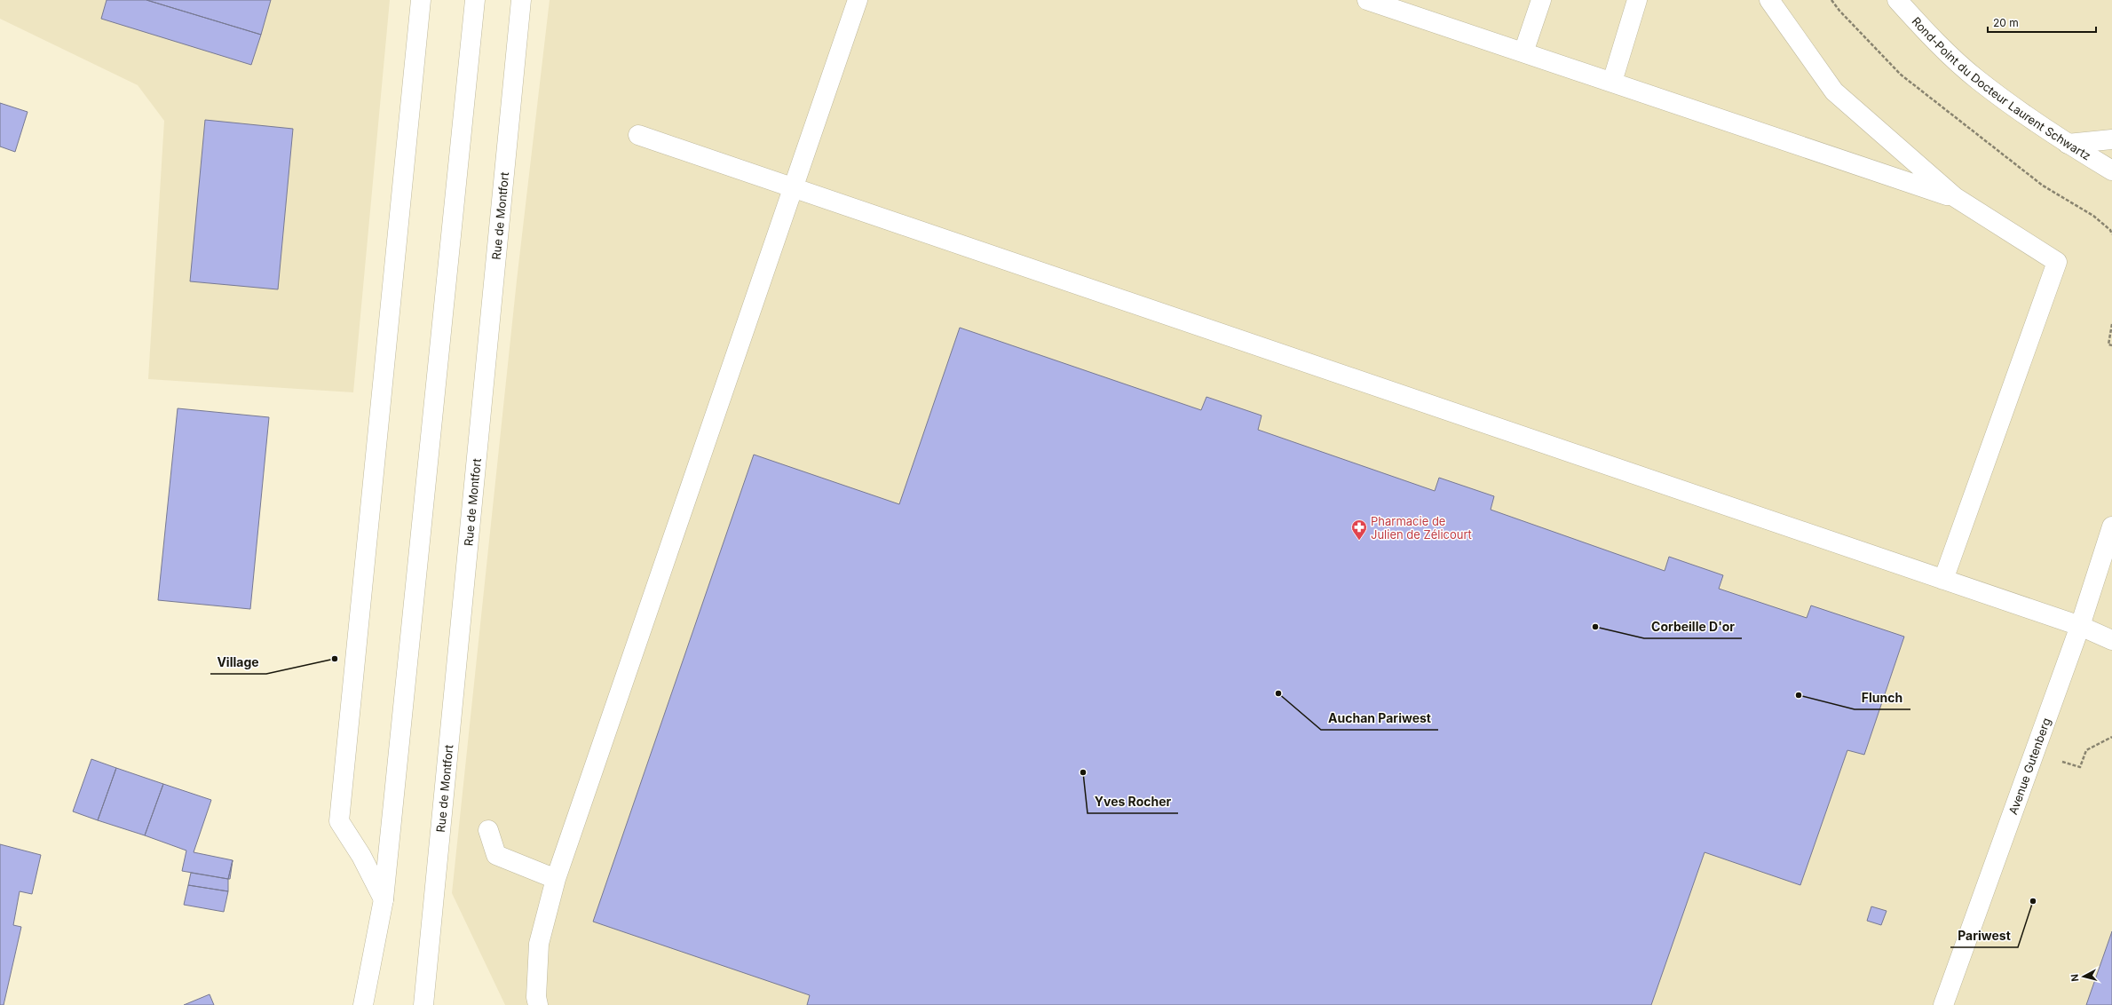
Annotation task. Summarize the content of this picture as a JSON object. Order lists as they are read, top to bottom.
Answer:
{
  "streets": {
    "street": ["Rond-Point du Docteur Laurent Schwartz", "Rue de Montfort", "Avenue Gutenberg"]
  },
  "places": {
    "pharmacy": ["Pharmacie de Julien de Zélicourt"],
    "other": [
      "Corbeille D'or",
      "Village",
      "Auchan Pariwest",
      "Flunch",
      "Yves Rocher",
      "Pariwest"
    ]
  },
  "scale_bar": "20 m",
  "north": "left"
}
